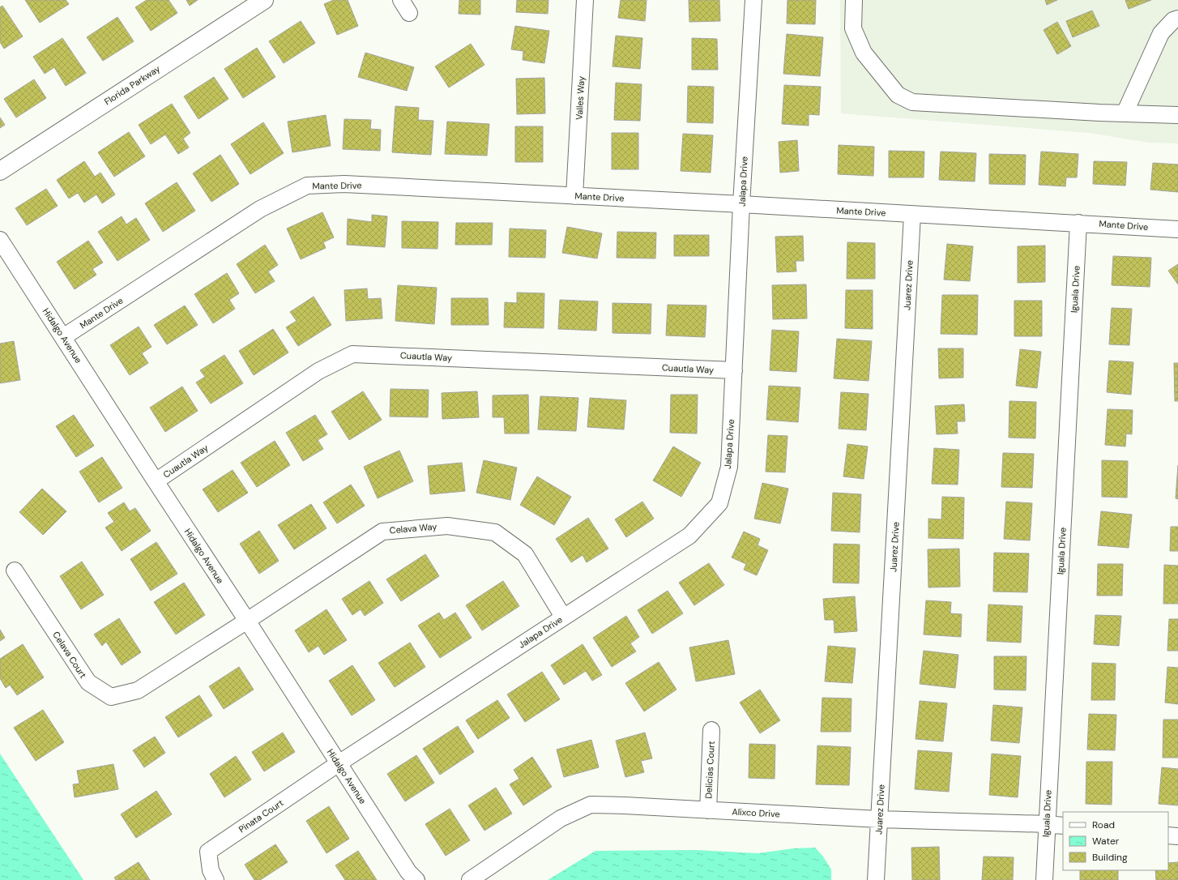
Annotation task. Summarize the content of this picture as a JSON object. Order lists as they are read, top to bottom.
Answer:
{
  "streets": {
    "street": [
      "Florida Parkway",
      "Valles Way",
      "Jalapa Drive",
      "Mante Drive",
      "Juarez Drive",
      "Iguala Drive",
      "Hidalgo Avenue",
      "Cuautla Way",
      "Celava Way",
      "Celava Court",
      "Delicias Court",
      "Alixco Drive",
      "Pinata Court"
    ]
  },
  "crossings": [
    ["Valles Way", "Mante Drive"],
    ["Jalapa Drive", "Mante Drive"],
    ["Jalapa Drive", "Hidalgo Avenue"],
    ["Jalapa Drive", "Cuautla Way"],
    ["Jalapa Drive", "Celava Way"],
    ["Jalapa Drive", "Pinata Court"],
    ["Mante Drive", "Juarez Drive"],
    ["Mante Drive", "Iguala Drive"],
    ["Mante Drive", "Hidalgo Avenue"],
    ["Juarez Drive", "Alixco Drive"],
    ["Iguala Drive", "Alixco Drive"],
    ["Hidalgo Avenue", "Cuautla Way"],
    ["Hidalgo Avenue", "Celava Way"],
    ["Hidalgo Avenue", "Celava Court"],
    ["Hidalgo Avenue", "Pinata Court"],
    ["Celava Way", "Celava Court"],
    ["Delicias Court", "Alixco Drive"]
  ],
  "legend": ["Road", "Water", "Building"]
}
